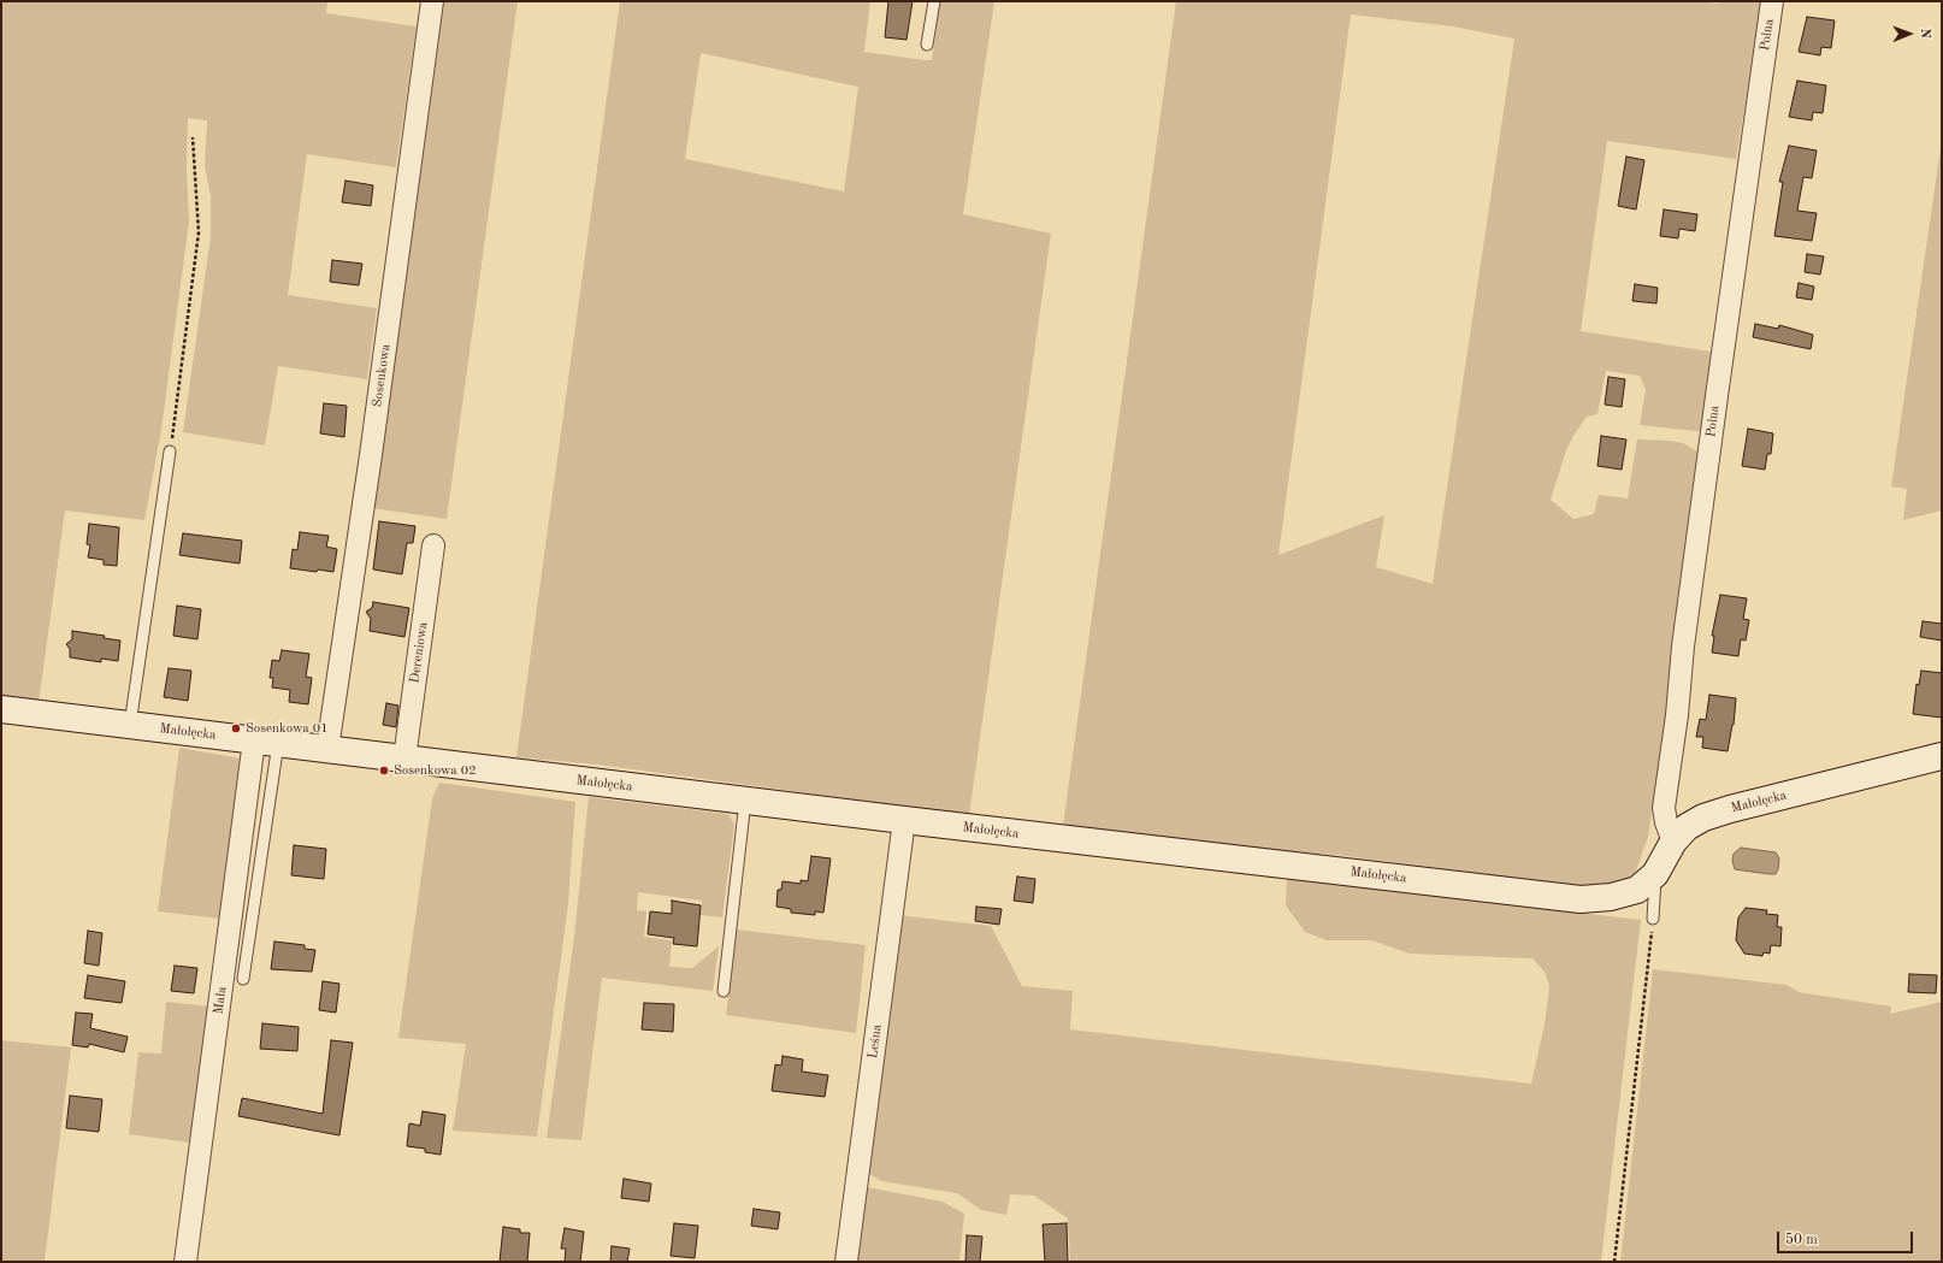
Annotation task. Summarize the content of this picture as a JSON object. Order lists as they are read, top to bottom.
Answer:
{
  "streets": {
    "street": [
      "Polna",
      "Sosenkowa",
      "Dereniowa",
      "Małołęcka",
      "Mała",
      "Leśna"
    ]
  },
  "crossings": [
    ["Polna", "Małołęcka"],
    ["Sosenkowa", "Małołęcka"],
    ["Dereniowa", "Małołęcka"],
    ["Małołęcka", "Mała"],
    ["Małołęcka", "Leśna"]
  ],
  "places": ["Sosenkowa 01", "Sosenkowa 02"],
  "scale_bar": "50 m",
  "north": "right"
}
